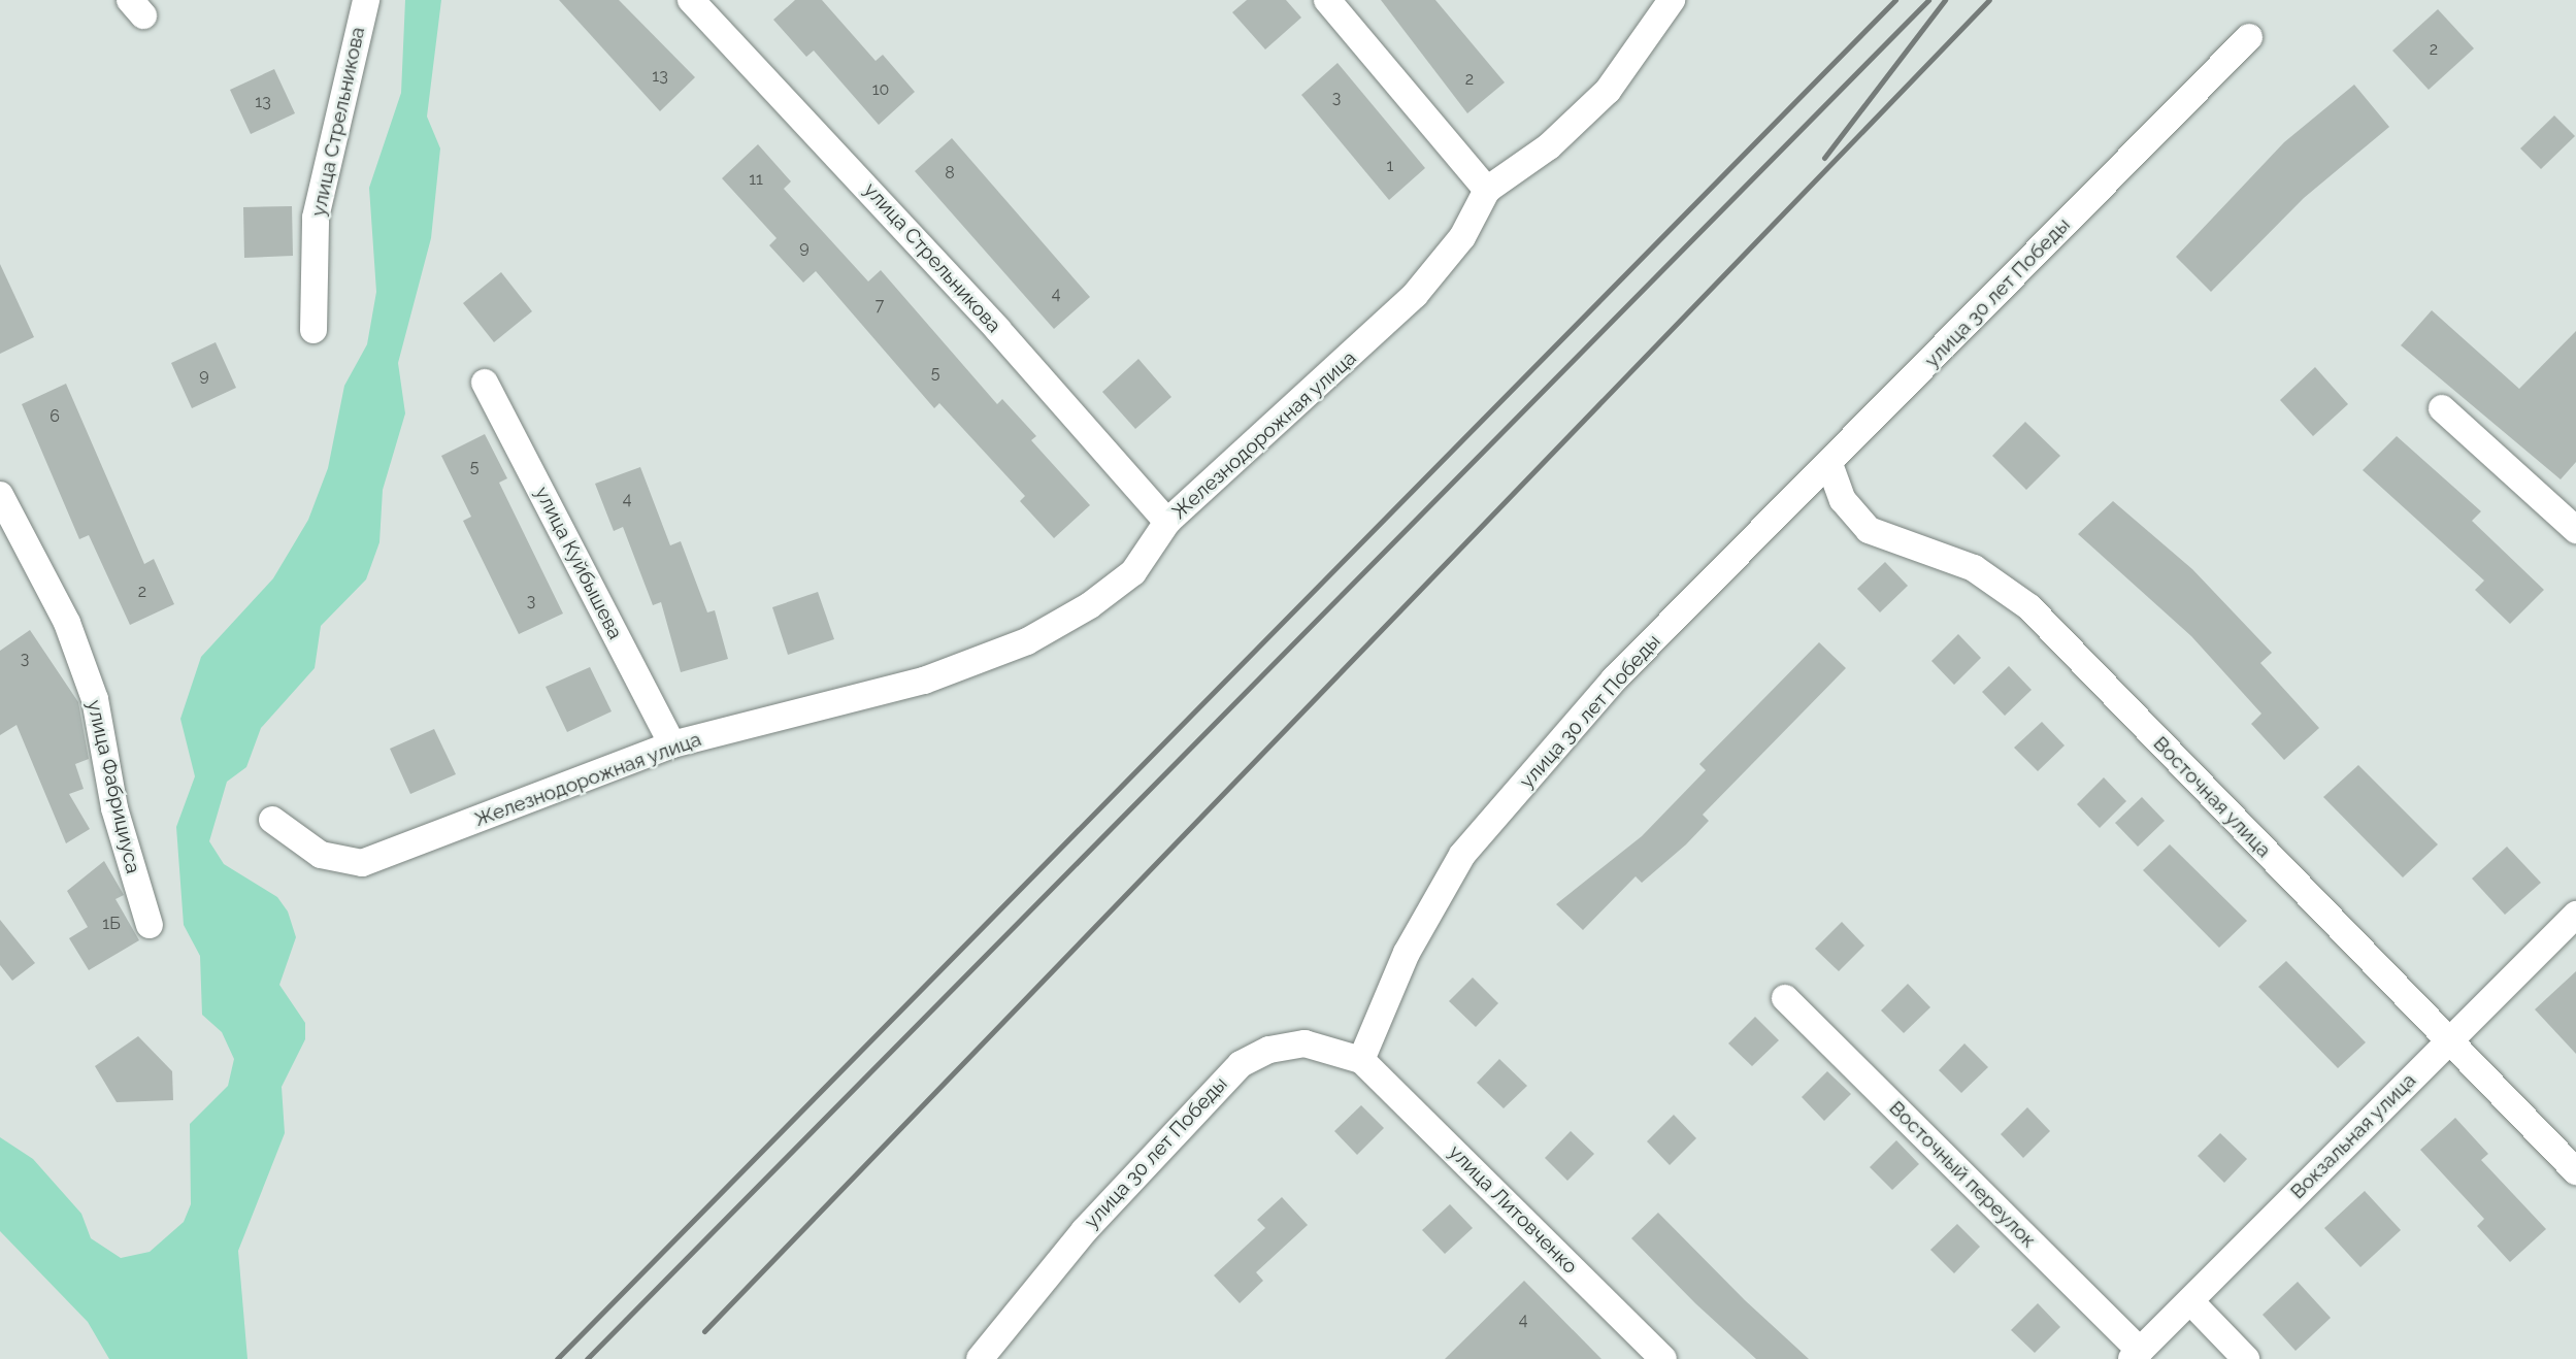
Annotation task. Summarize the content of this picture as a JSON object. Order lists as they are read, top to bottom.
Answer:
{
  "streets": {
    "street": [
      "улица Стрельникова",
      "улица 30 лет Победы",
      "Железнодорожная улица",
      "улица Куйбышева",
      "улица Фабрициуса",
      "Восточная улица",
      "Вокзальная улица",
      "Восточный переулок",
      "улица Литовченко"
    ]
  },
  "crossings": [
    ["улица Стрельникова", "Железнодорожная улица"],
    ["улица 30 лет Победы", "Восточная улица"],
    ["улица 30 лет Победы", "улица Литовченко"],
    ["Железнодорожная улица", "улица Куйбышева"],
    ["Восточная улица", "Вокзальная улица"],
    ["Вокзальная улица", "Восточный переулок"]
  ],
  "house_numbers": [
    "2",
    "13",
    "2",
    "10",
    "3",
    "13",
    "1",
    "8",
    "11",
    "9",
    "4",
    "7",
    "5",
    "9",
    "6",
    "5",
    "4",
    "2",
    "3",
    "3",
    "1Б",
    "4"
  ]
}
